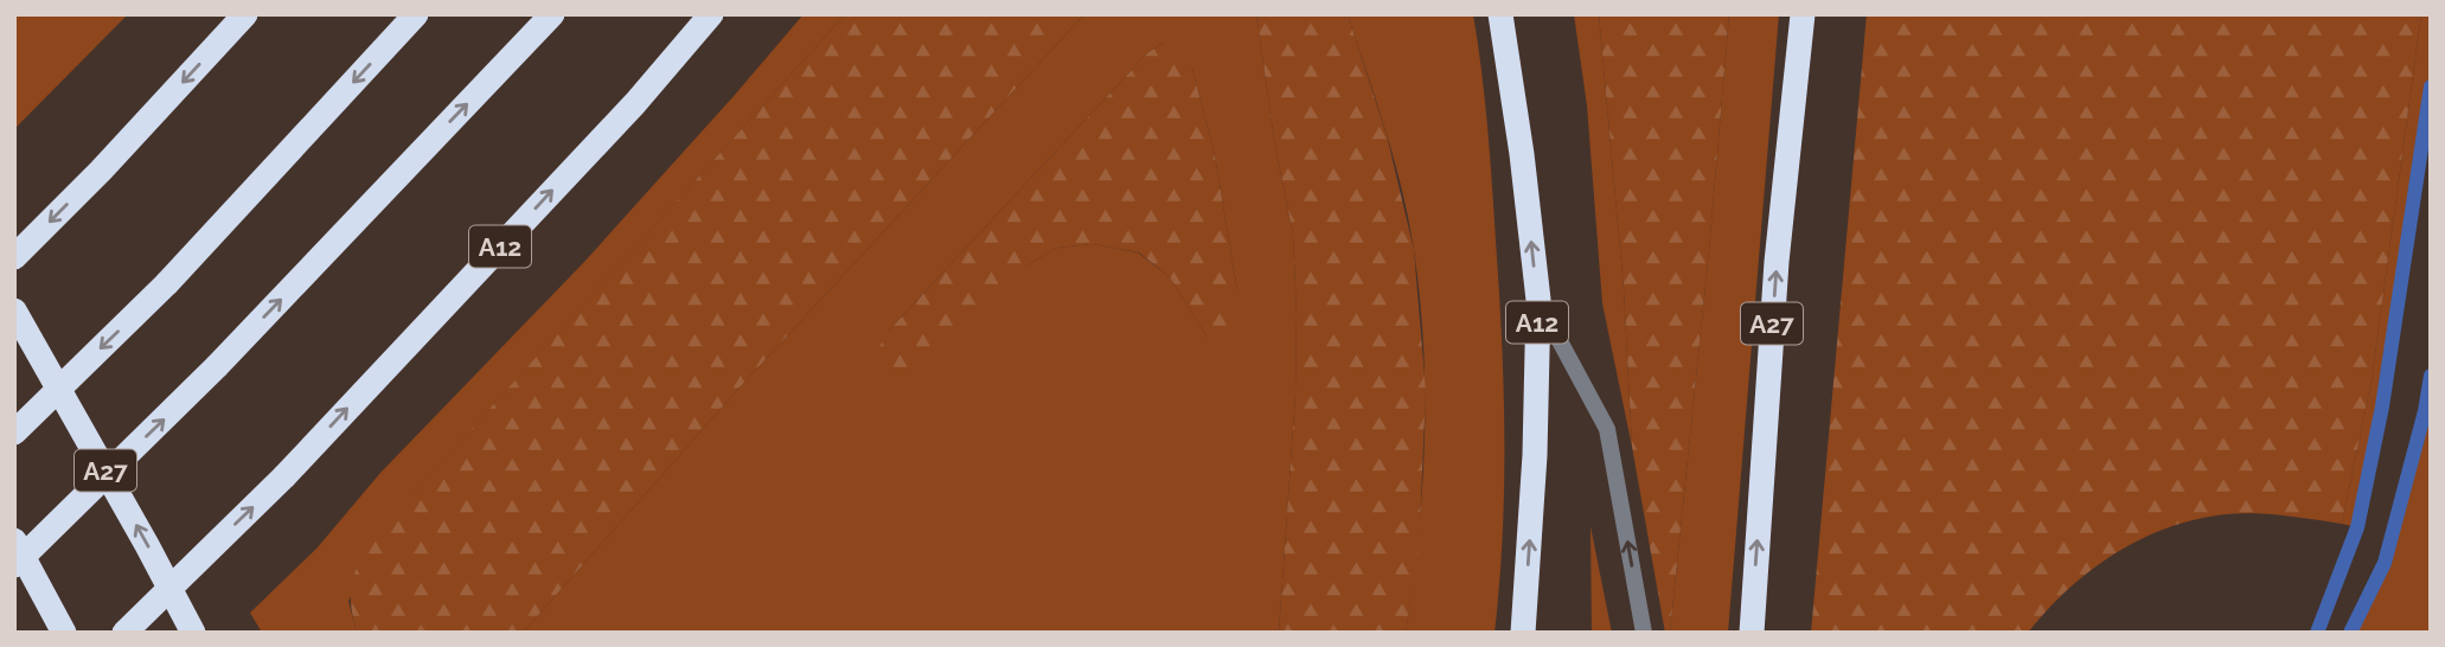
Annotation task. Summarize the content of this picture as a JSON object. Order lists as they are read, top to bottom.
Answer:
{
  "streets": {
    "highway": ["A12", "A27"]
  }
}
